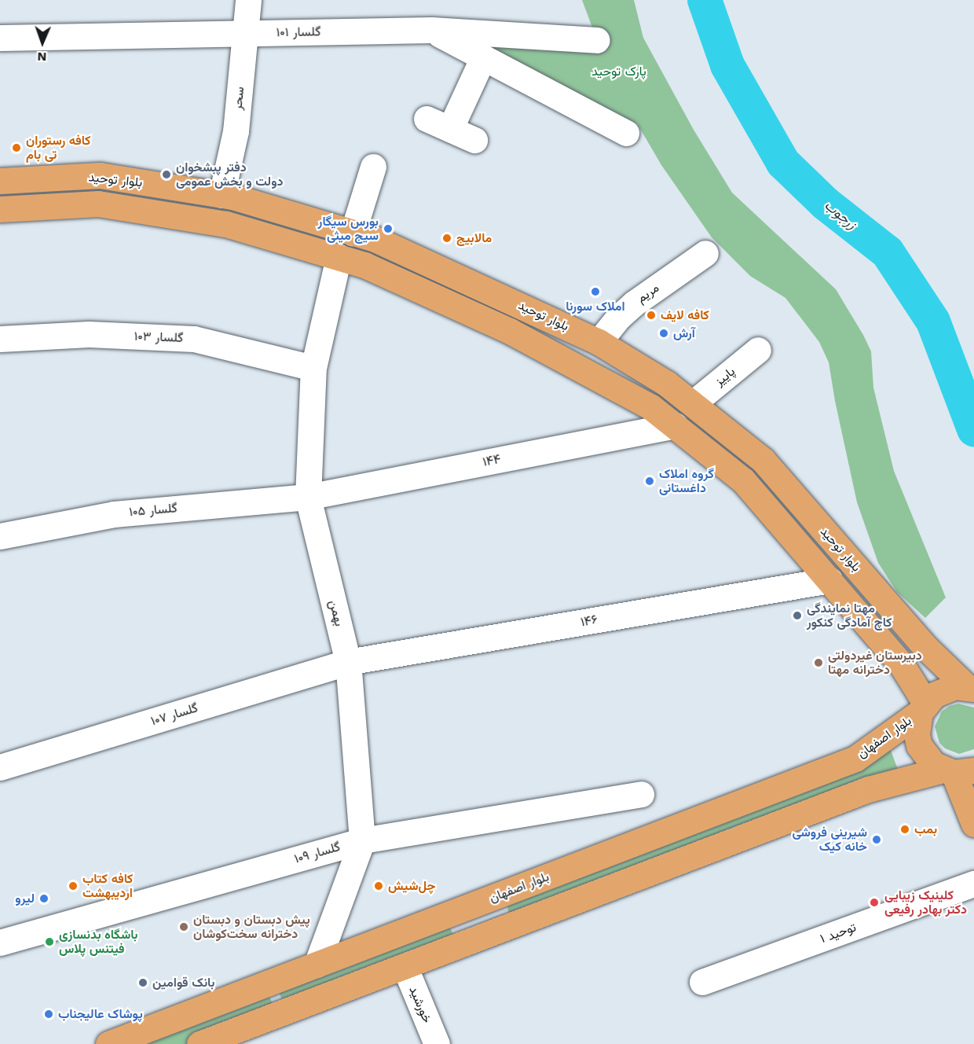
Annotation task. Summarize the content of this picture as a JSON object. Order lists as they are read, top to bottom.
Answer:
{
  "streets": {
    "main road": ["بلوار توحید", "بلوار اصفهان"],
    "street": [
      "گلسار ۱۰۱",
      "سحر",
      "مریم",
      "گلسار ۱۰۳",
      "پاییز",
      "۱۴۴",
      "گلسار ۱۰۵",
      "بهمن",
      "۱۴۶",
      "گلسار ۱۰۷",
      "گلسار ۱۰۹",
      "توحید ۱",
      "خورشید"
    ]
  },
  "crossings": [
    ["گلسار ۱۰۱", "سحر"],
    ["سحر", "بلوار توحید"],
    ["بلوار توحید", "مریم"],
    ["بلوار توحید", "پاییز"],
    ["بلوار توحید", "۱۴۴"],
    ["بلوار توحید", "بهمن"],
    ["بلوار توحید", "۱۴۶"],
    ["بلوار توحید", "بلوار اصفهان"],
    ["گلسار ۱۰۳", "بهمن"],
    ["۱۴۴", "گلسار ۱۰۵"],
    ["۱۴۴", "بهمن"],
    ["گلسار ۱۰۵", "بهمن"],
    ["بهمن", "۱۴۶"],
    ["بهمن", "گلسار ۱۰۷"],
    ["بهمن", "بلوار اصفهان"],
    ["بهمن", "گلسار ۱۰۹"],
    ["۱۴۶", "گلسار ۱۰۷"]
  ],
  "water": ["زرجوب"],
  "parks": ["پارک توحید"],
  "places": [
    "کافه رستوران تی بام",
    "دفتر پبشخوان دولت و بخش عمومی",
    "بورس سیگار سیج میثی",
    "مالابیج",
    "املاک سورنا",
    "کافه لایف",
    "آرش",
    "گروه املاک داغستانی",
    "مهتا نمایندگی کاچ آمادگی کنکور",
    "دبیرستان غیردولتی دخترانه مهتا",
    "بمب",
    "شیرینی فروشی خانه کیک",
    "کافه کتاب اردیبهشت",
    "چل‌شیش",
    "لیرو",
    "کلینیک زیبایی دکتر بهادر رفیعی",
    "پیش دبستان و دبستان دخترانه سخت‌کوشان",
    "باشگاه بدنسازی فیتنس پلاس",
    "بانک قوامین",
    "پوشاک عالیجناب"
  ],
  "north": "bottom"
}
